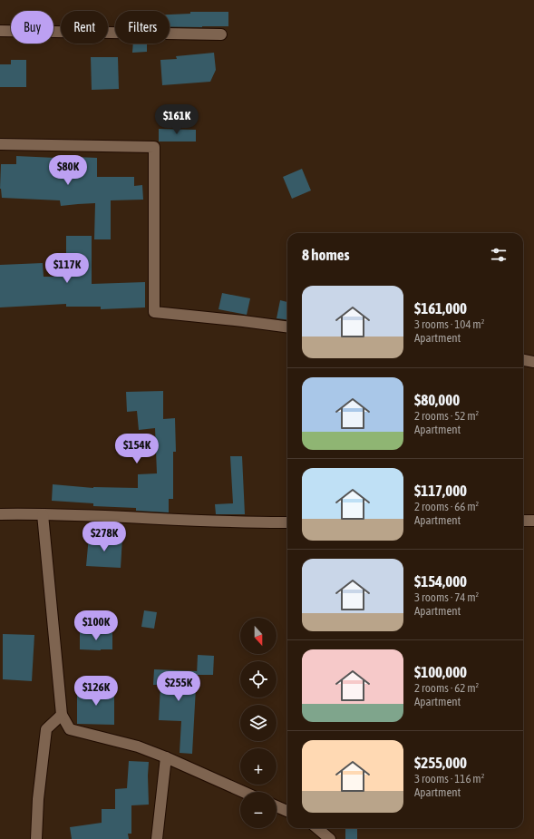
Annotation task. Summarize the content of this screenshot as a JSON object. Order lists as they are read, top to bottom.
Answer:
{
  "north": "bottom",
  "page": {
    "chip": ["Buy", "Rent", "Filters"],
    "price": [
      "$161K",
      "$80K",
      "$117K",
      "$154K",
      "$278K",
      "$100K",
      "$255K",
      "$126K"
    ],
    "heading": "8 homes",
    "list": [
      {
        "name": "$161,000",
        "note": "3 rooms · 104 m² · Apartment"
      },
      {
        "name": "$80,000",
        "note": "2 rooms · 52 m² · Apartment"
      },
      {
        "name": "$117,000",
        "note": "2 rooms · 66 m² · Apartment"
      },
      {
        "name": "$154,000",
        "note": "3 rooms · 74 m² · Apartment"
      },
      {
        "name": "$100,000",
        "note": "2 rooms · 62 m² · Apartment"
      },
      {
        "name": "$255,000",
        "note": "3 rooms · 116 m² · Apartment"
      }
    ],
    "map_buttons": ["+", "−"]
  }
}
